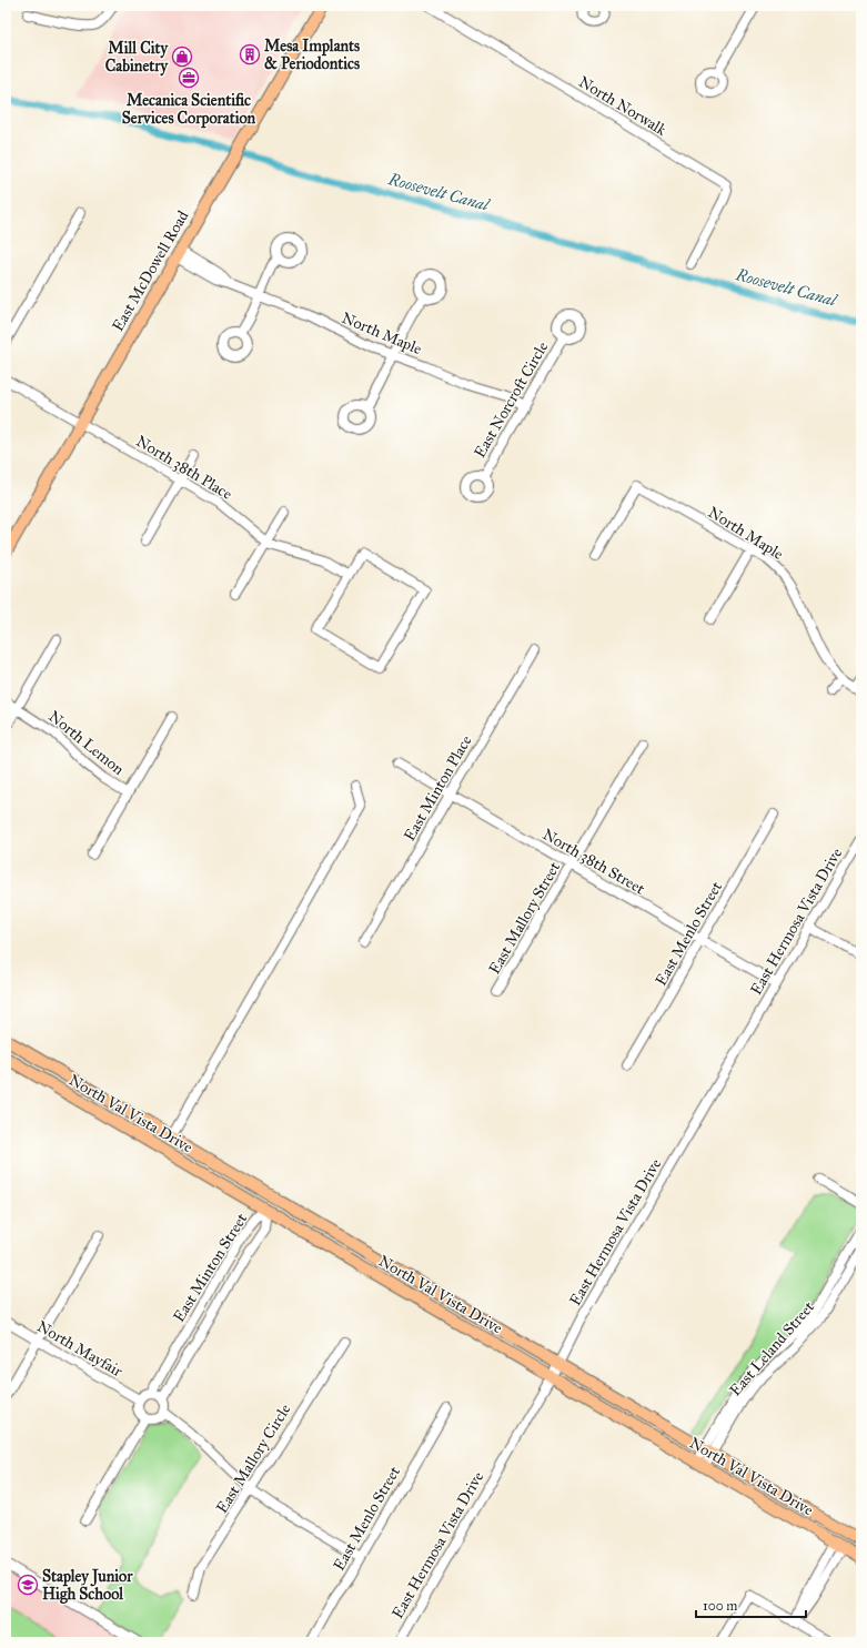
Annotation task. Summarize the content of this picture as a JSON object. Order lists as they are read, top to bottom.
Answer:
{
  "streets": {
    "main road": ["East McDowell Road", "North Val Vista Drive"],
    "street": [
      "North Norwalk",
      "North Maple",
      "East Norcroft Circle",
      "North 38th Place",
      "North Lemon",
      "East Minton Place",
      "North 38th Street",
      "East Mallory Street",
      "East Hermosa Vista Drive",
      "East Menlo Street",
      "East Minton Street",
      "North Mayfair",
      "East Leland Street",
      "East Mallory Circle"
    ]
  },
  "crossings": [
    ["East McDowell Road", "North Maple"],
    ["East McDowell Road", "North 38th Place"],
    ["North Maple", "East Norcroft Circle"],
    ["East Minton Place", "North 38th Street"],
    ["North 38th Street", "East Mallory Street"],
    ["North 38th Street", "East Hermosa Vista Drive"],
    ["North 38th Street", "East Menlo Street"],
    ["East Hermosa Vista Drive", "North Val Vista Drive"],
    ["North Val Vista Drive", "East Minton Street"],
    ["North Val Vista Drive", "East Leland Street"],
    ["East Minton Street", "North Mayfair"]
  ],
  "water": ["Roosevelt Canal"],
  "places": {
    "building": ["Mesa Implants & Periodontics"],
    "shop": ["Mill City Cabinetry"],
    "office": ["Mecanica Scientific Services Corporation"],
    "school or university": ["Stapley Junior High School"]
  },
  "scale_bar": "100 m"
}
